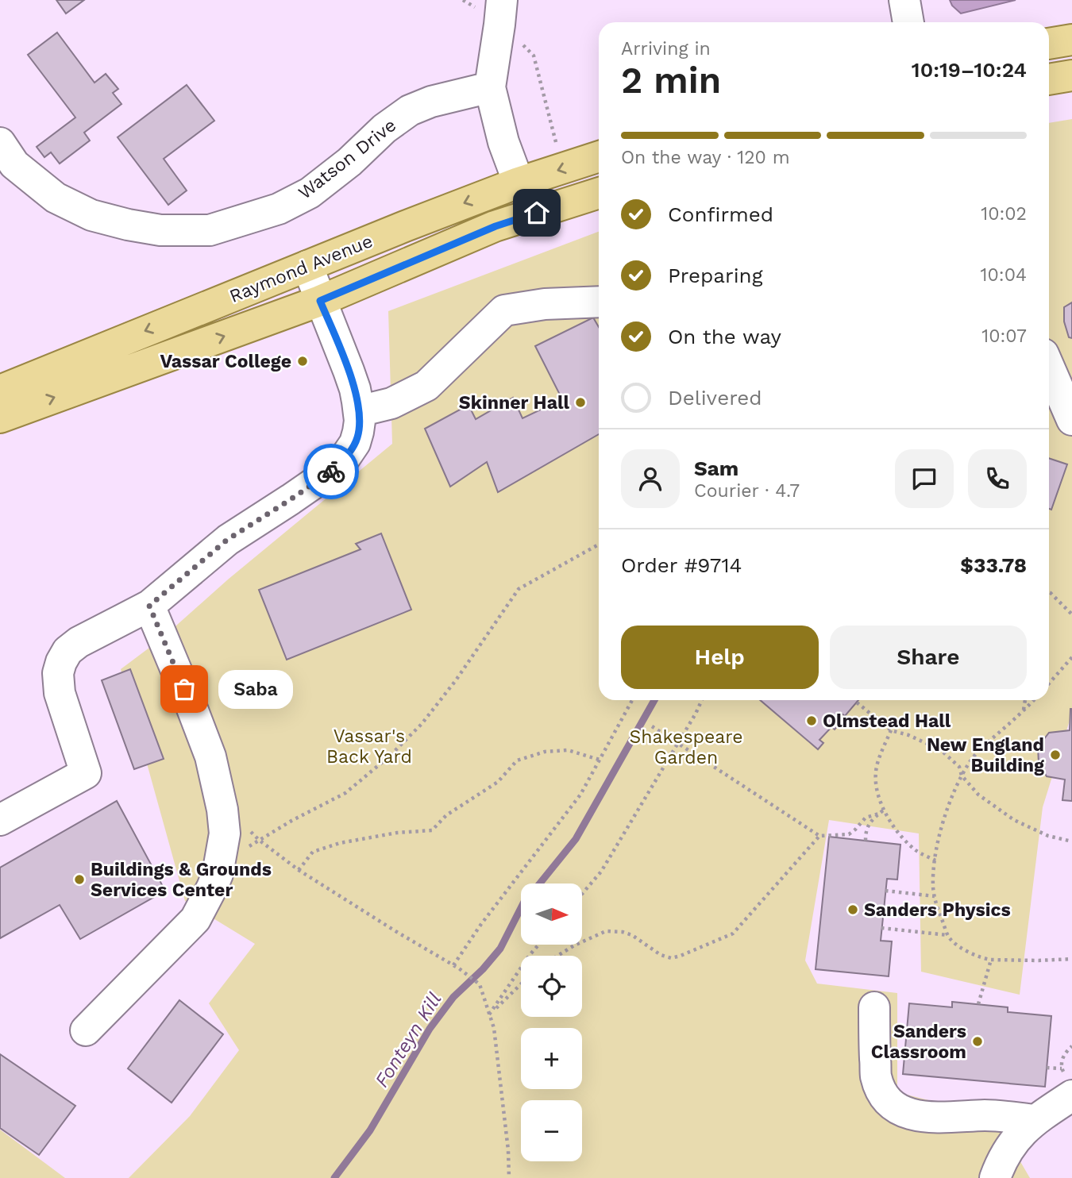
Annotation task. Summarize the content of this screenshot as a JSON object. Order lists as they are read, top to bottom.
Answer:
{
  "streets": {
    "main road": ["Raymond Avenue"],
    "street": ["Watson Drive"]
  },
  "water": ["Fonteyn Kill"],
  "parks": ["Vassar's Back Yard", "Shakespeare Garden"],
  "places": [
    "Vassar College",
    "Skinner Hall",
    "Saba",
    "Olmstead Hall",
    "New England Building",
    "Buildings & Grounds Services Center",
    "Sanders Physics",
    "Sanders Classroom"
  ],
  "north": "right",
  "page": {
    "heading": ["2 min", "Arriving in", "10:19–10:24"],
    "panel": [
      "Sam",
      "Courier · 4.7",
      "Order #9714",
      "$33.78"
    ],
    "bar": "On the way · 120 m",
    "list": [
      ["Confirmed", "10:02"],
      ["Preparing", "10:04"],
      ["On the way", "10:07"],
      "Delivered"
    ],
    "buttons": ["Help", "Share"],
    "bubble": "Saba",
    "map_buttons": ["+", "−"]
  }
}
